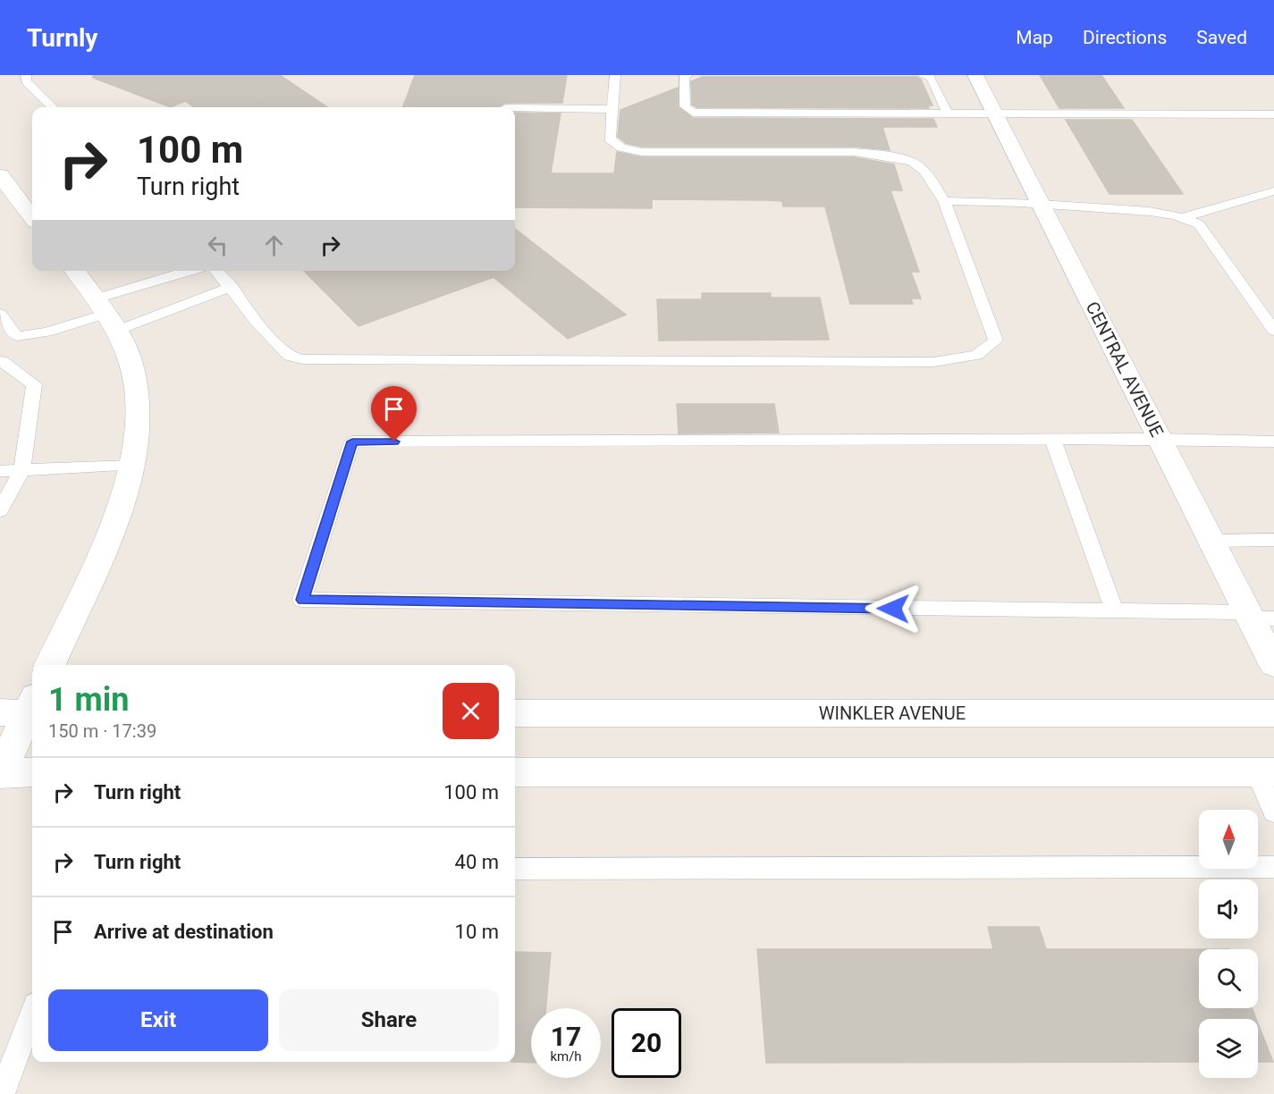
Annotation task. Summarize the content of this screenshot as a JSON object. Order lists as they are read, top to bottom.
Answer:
{
  "streets": {
    "street": ["CENTRAL AVENUE", "WINKLER AVENUE"]
  },
  "north": "top",
  "page": {
    "header": "Turnly",
    "nav": ["Map", "Directions", "Saved"],
    "turn": ["100 m", "Turn right"],
    "heading": ["1 min", "150 m · 17:39"],
    "list": [
      {
        "name": "Turn right",
        "value": "100 m"
      },
      {
        "name": "Turn right",
        "value": "40 m"
      },
      {
        "name": "Arrive at destination",
        "value": "10 m"
      }
    ],
    "buttons": ["Exit", "Share"],
    "speed": "17 km/h",
    "limit": "20"
  }
}
